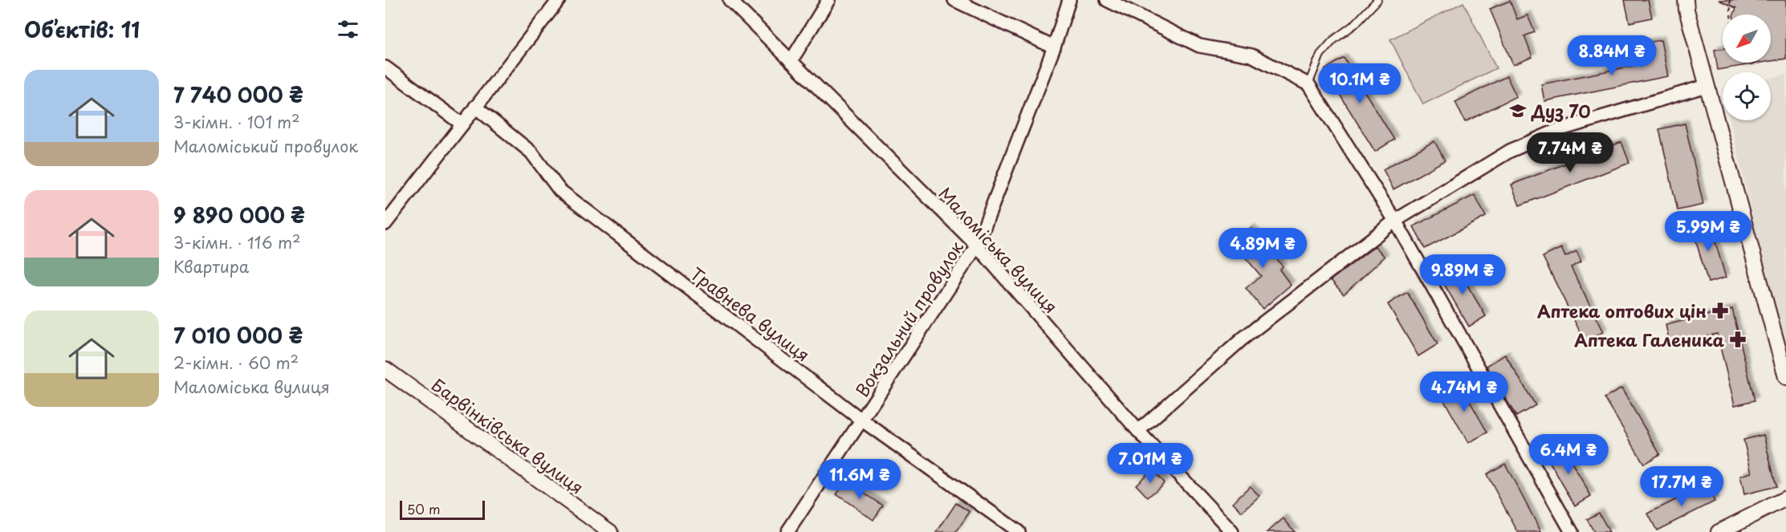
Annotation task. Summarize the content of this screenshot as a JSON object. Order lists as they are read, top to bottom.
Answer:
{
  "streets": {
    "street": [
      "Маломіська вулиця",
      "Травнева вулиця",
      "Вокзальний провулок",
      "Барвінківська вулиця"
    ]
  },
  "crossings": [
    ["Маломіська вулиця", "Вокзальний провулок"],
    ["Травнева вулиця", "Вокзальний провулок"]
  ],
  "places": {
    "school or university": ["Дуз 70"],
    "pharmacy": ["Аптека оптових цін", "Аптека Галеника"]
  },
  "scale_bar": "50 m",
  "north": "bottom left",
  "page": {
    "heading": "Об’єктів: 11",
    "price": [
      "8.84M ₴",
      "10.1M ₴",
      "7.74M ₴",
      "5.99M ₴",
      "4.89M ₴",
      "9.89M ₴",
      "4.74M ₴",
      "6.4M ₴",
      "7.01M ₴",
      "11.6M ₴",
      "17.7M ₴"
    ],
    "list": [
      {
        "name": "7 740 000 ₴",
        "note": "3-кімн. · 101 m² · Маломіський провулок"
      },
      {
        "name": "9 890 000 ₴",
        "note": "3-кімн. · 116 m² · Квартира"
      },
      {
        "name": "7 010 000 ₴",
        "note": "2-кімн. · 60 m² · Маломіська вулиця"
      }
    ],
    "scale": "50 m"
  }
}
